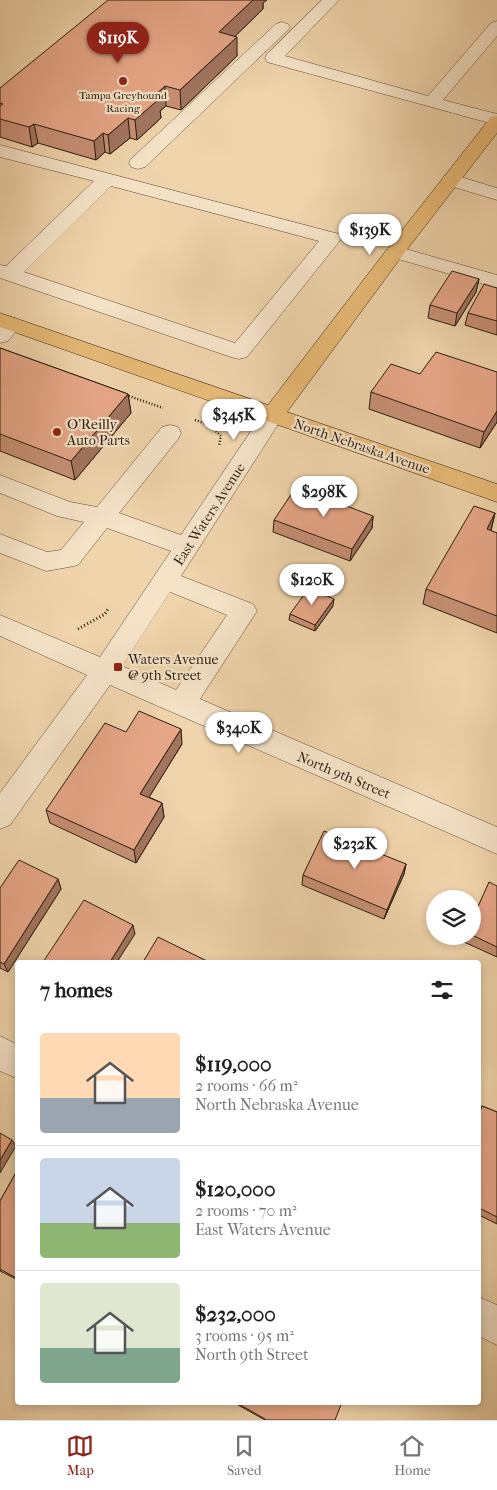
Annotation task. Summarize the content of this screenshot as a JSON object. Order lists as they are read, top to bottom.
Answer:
{
  "streets": {
    "main road": ["North Nebraska Avenue", "East Waters Avenue"],
    "street": ["North 9th Street"]
  },
  "crossings": [
    ["North Nebraska Avenue", "East Waters Avenue"],
    ["East Waters Avenue", "North 9th Street"]
  ],
  "places": {
    "other": ["Tampa Greyhound Racing", "O'Reilly Auto Parts"],
    "transit": ["Waters Avenue @ 9th Street"]
  },
  "page": {
    "price": [
      "$119K",
      "$139K",
      "$345K",
      "$298K",
      "$120K",
      "$340K",
      "$232K"
    ],
    "heading": "7 homes",
    "list": [
      {
        "name": "$119,000",
        "note": "2 rooms · 66 m² · North Nebraska Avenue"
      },
      {
        "name": "$120,000",
        "note": "2 rooms · 70 m² · East Waters Avenue"
      },
      {
        "name": "$232,000",
        "note": "3 rooms · 95 m² · North 9th Street"
      }
    ],
    "tabs": ["Map", "Saved", "Home"]
  }
}
